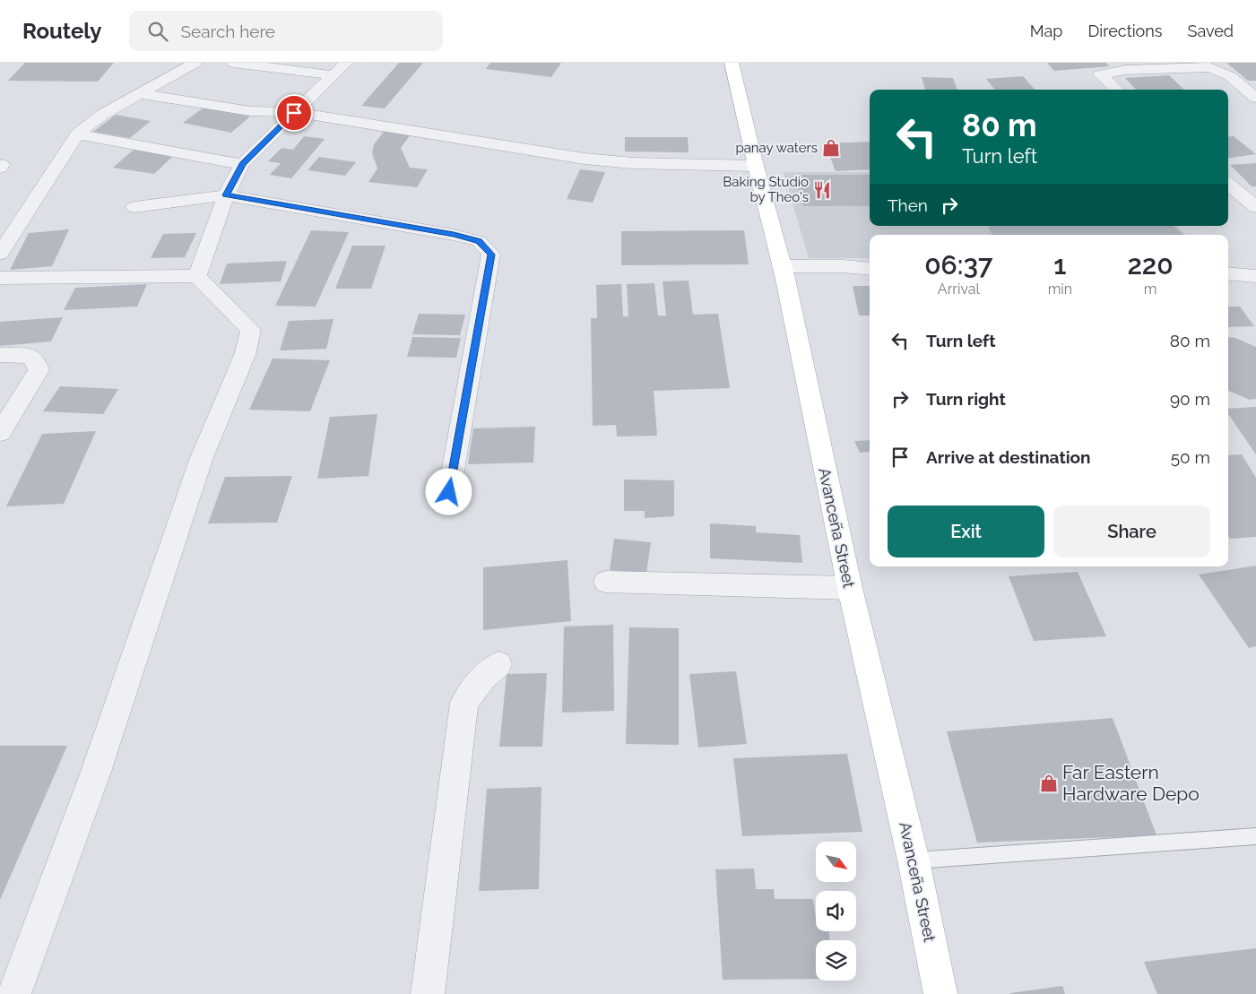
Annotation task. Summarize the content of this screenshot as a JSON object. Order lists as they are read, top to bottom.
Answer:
{
  "streets": {
    "main road": ["Avanceña Street"]
  },
  "places": {
    "shop": ["panay waters", "Far Eastern Hardware Depo"],
    "restaurant": ["Baking Studio by Theo's"]
  },
  "north": "bottom right",
  "page": {
    "header": "Routely",
    "search": "Search here",
    "nav": ["Map", "Directions", "Saved"],
    "turn": ["80 m", "Turn left"],
    "then": "Then",
    "eta": [
      "06:37",
      "Arrival",
      "1",
      "min",
      "220",
      "m"
    ],
    "list": [
      {
        "name": "Turn left",
        "value": "80 m"
      },
      {
        "name": "Turn right",
        "value": "90 m"
      },
      {
        "name": "Arrive at destination",
        "value": "50 m"
      }
    ],
    "buttons": ["Exit", "Share"]
  }
}
